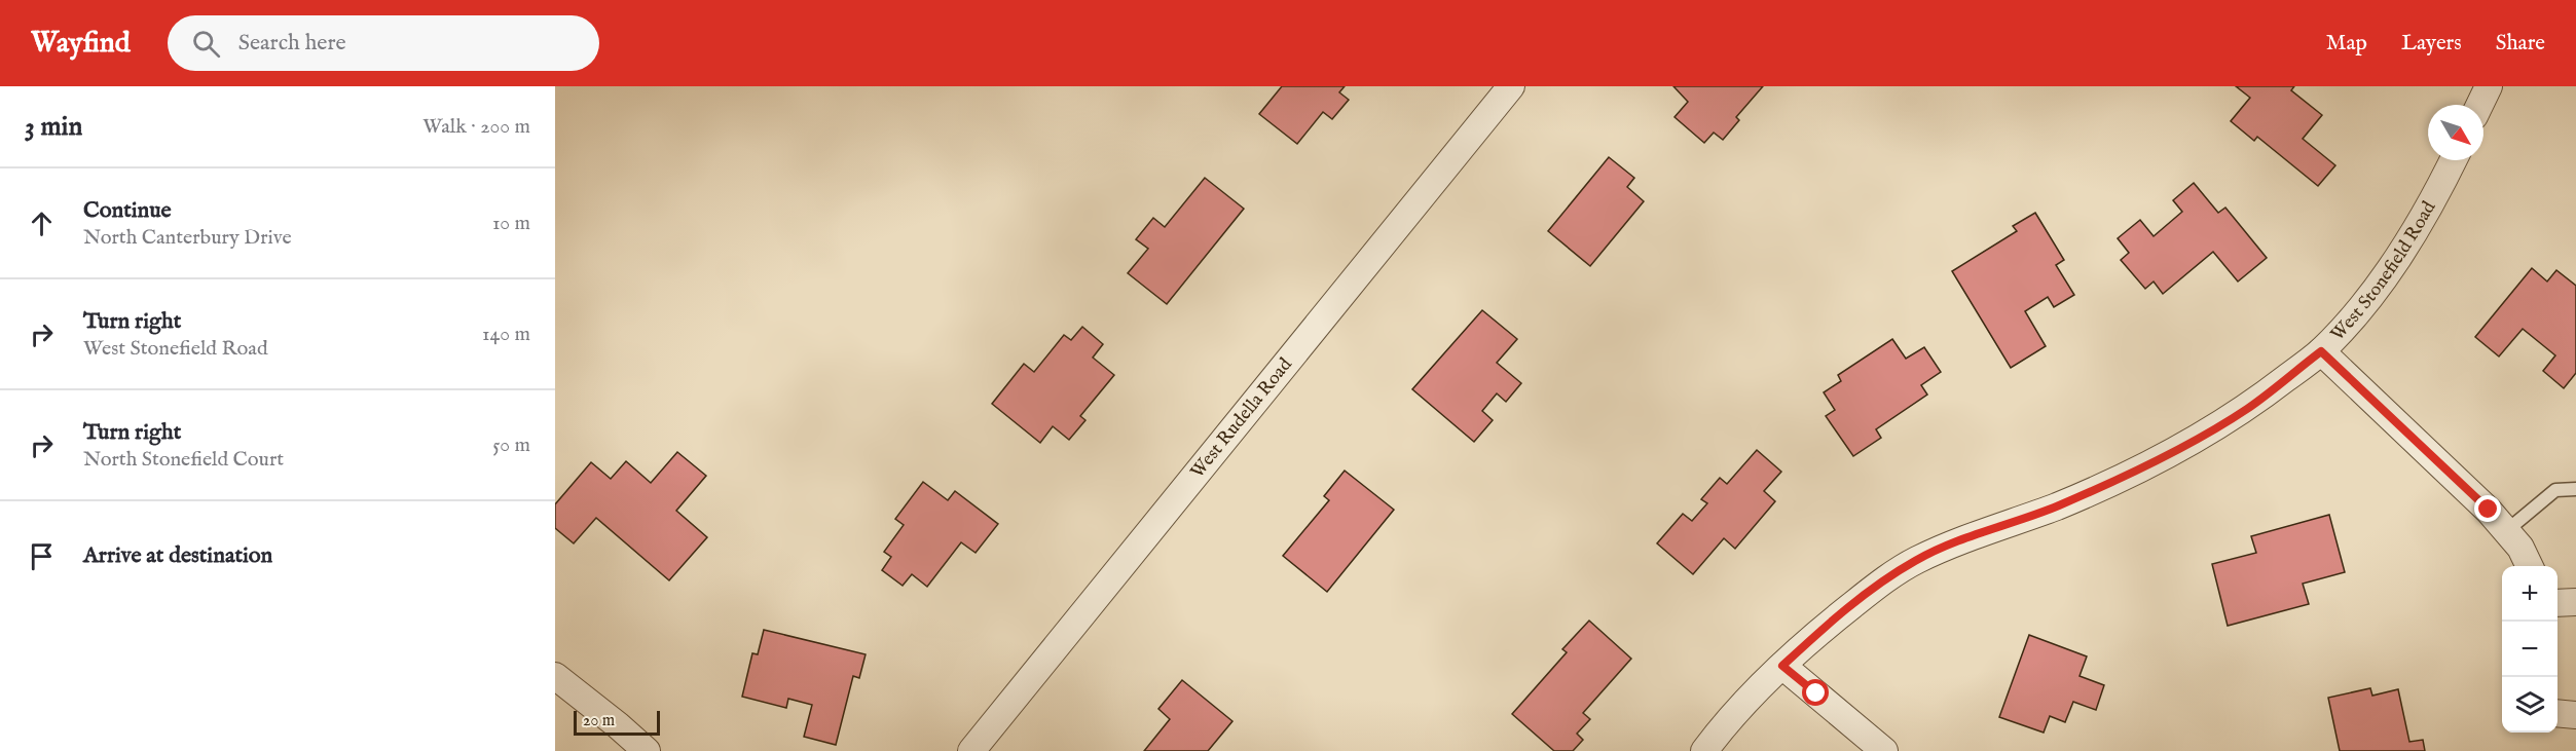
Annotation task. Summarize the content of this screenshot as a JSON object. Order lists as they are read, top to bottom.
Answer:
{
  "streets": {
    "street": ["West Stonefield Road", "West Rudella Road"]
  },
  "scale_bar": "20 m",
  "north": "bottom right",
  "page": {
    "header": "Wayfind",
    "search": "Search here",
    "nav": ["Map", "Layers", "Share"],
    "heading": ["3 min", "Walk · 200 m"],
    "list": [
      ["Continue", "North Canterbury Drive", "10 m"],
      ["Turn right", "West Stonefield Road", "140 m"],
      ["Turn right", "North Stonefield Court", "50 m"],
      "Arrive at destination"
    ],
    "map_buttons": ["+", "−"],
    "scale": "20 m"
  }
}
